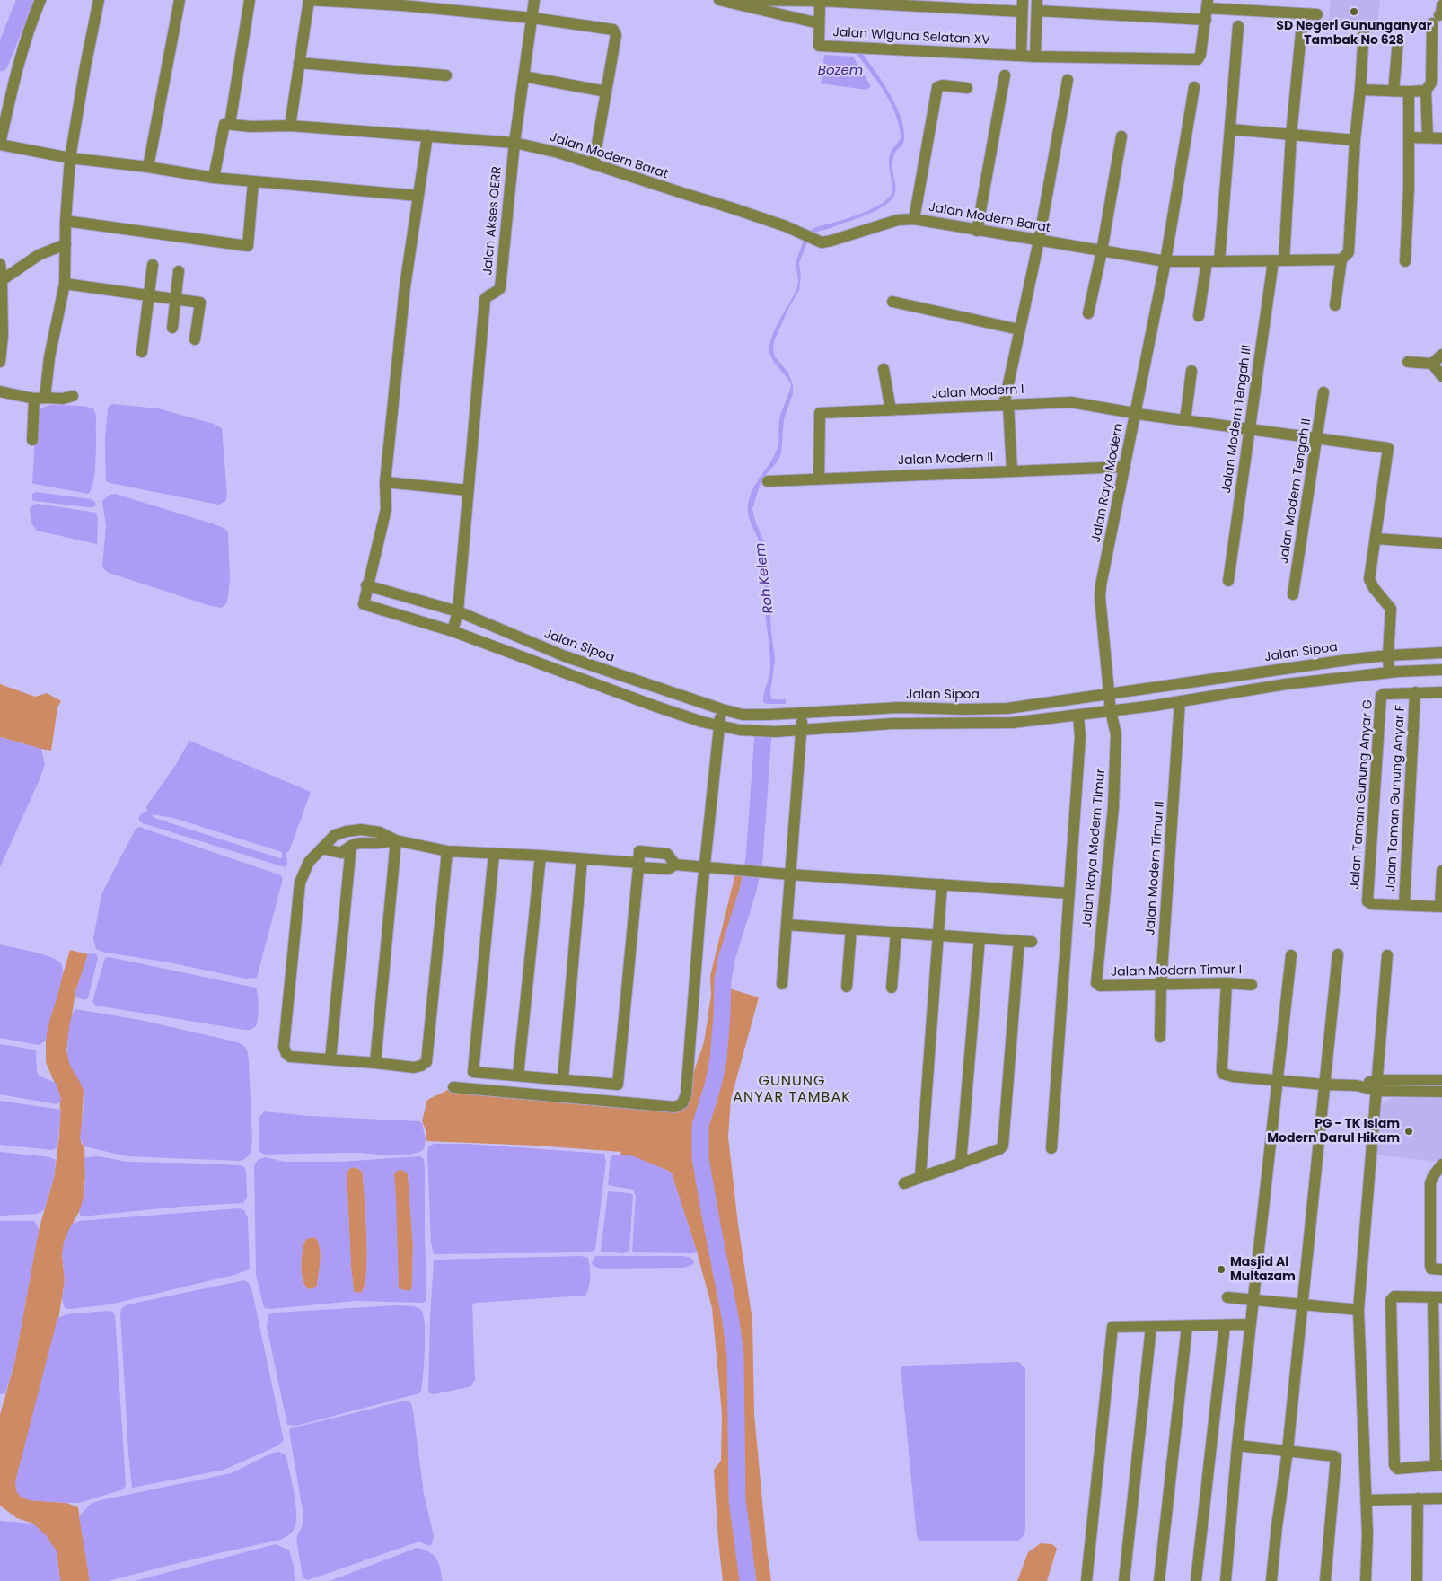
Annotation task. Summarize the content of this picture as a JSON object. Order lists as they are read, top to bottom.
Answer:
{
  "streets": {
    "street": [
      "Jalan Wiguna Selatan XV",
      "Jalan Modern Barat",
      "Jalan Akses OERR",
      "Jalan Modern I",
      "Jalan Modern Tengah III",
      "Jalan Modern II",
      "Jalan Raya Modern",
      "Jalan Modern Tengah II",
      "Jalan Sipoa",
      "Jalan Taman Gunung Anyar G",
      "Jalan Taman Gunung Anyar F",
      "Jalan Raya Modern Timur",
      "Jalan Modern Timur II",
      "Jalan Modern Timur I"
    ]
  },
  "crossings": [
    ["Jalan Modern Barat", "Jalan Akses OERR"],
    ["Jalan Modern Barat", "Jalan Modern Tengah III"],
    ["Jalan Modern Barat", "Jalan Raya Modern"],
    ["Jalan Modern I", "Jalan Modern Tengah III"],
    ["Jalan Modern I", "Jalan Modern II"],
    ["Jalan Modern I", "Jalan Raya Modern"],
    ["Jalan Modern I", "Jalan Modern Tengah II"],
    ["Jalan Modern II", "Jalan Raya Modern"],
    ["Jalan Raya Modern", "Jalan Sipoa"],
    ["Jalan Raya Modern", "Jalan Raya Modern Timur"],
    ["Jalan Taman Gunung Anyar G", "Jalan Taman Gunung Anyar F"],
    ["Jalan Raya Modern Timur", "Jalan Modern Timur I"],
    ["Jalan Modern Timur II", "Jalan Modern Timur I"]
  ],
  "districts": ["GUNUNG ANYAR TAMBAK"],
  "water": ["Bozem", "Roh Kelem"],
  "places": ["SD Negeri Gununganyar Tambak No 628", "PG - TK Islam Modern Darul Hikam", "Masjid Al Multazam"]
}
